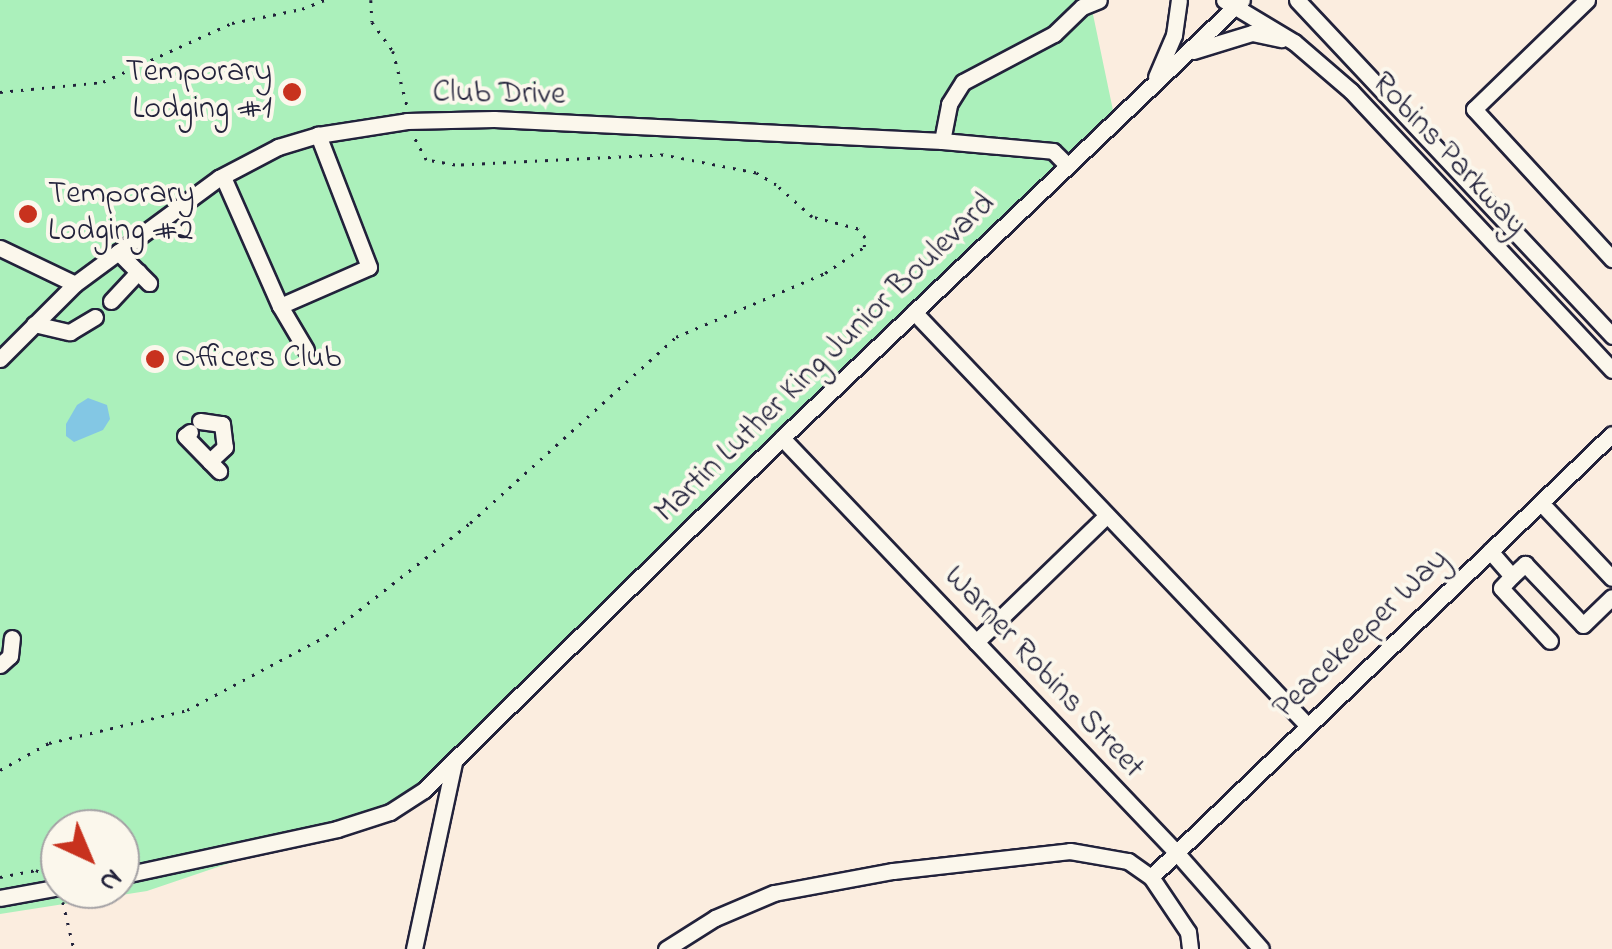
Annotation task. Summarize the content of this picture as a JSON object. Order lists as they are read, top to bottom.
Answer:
{
  "streets": {
    "street": [
      "Club Drive",
      "Robins Parkway",
      "Martin Luther King Junior Boulevard",
      "Peacekeeper Way",
      "Warner Robins Street"
    ]
  },
  "crossings": [
    ["Club Drive", "Martin Luther King Junior Boulevard"],
    ["Robins Parkway", "Martin Luther King Junior Boulevard"],
    ["Martin Luther King Junior Boulevard", "Warner Robins Street"],
    ["Peacekeeper Way", "Warner Robins Street"]
  ],
  "places": ["Temporary Lodging #1", "Temporary Lodging #2", "Officers Club"],
  "north": "bottom right"
}
